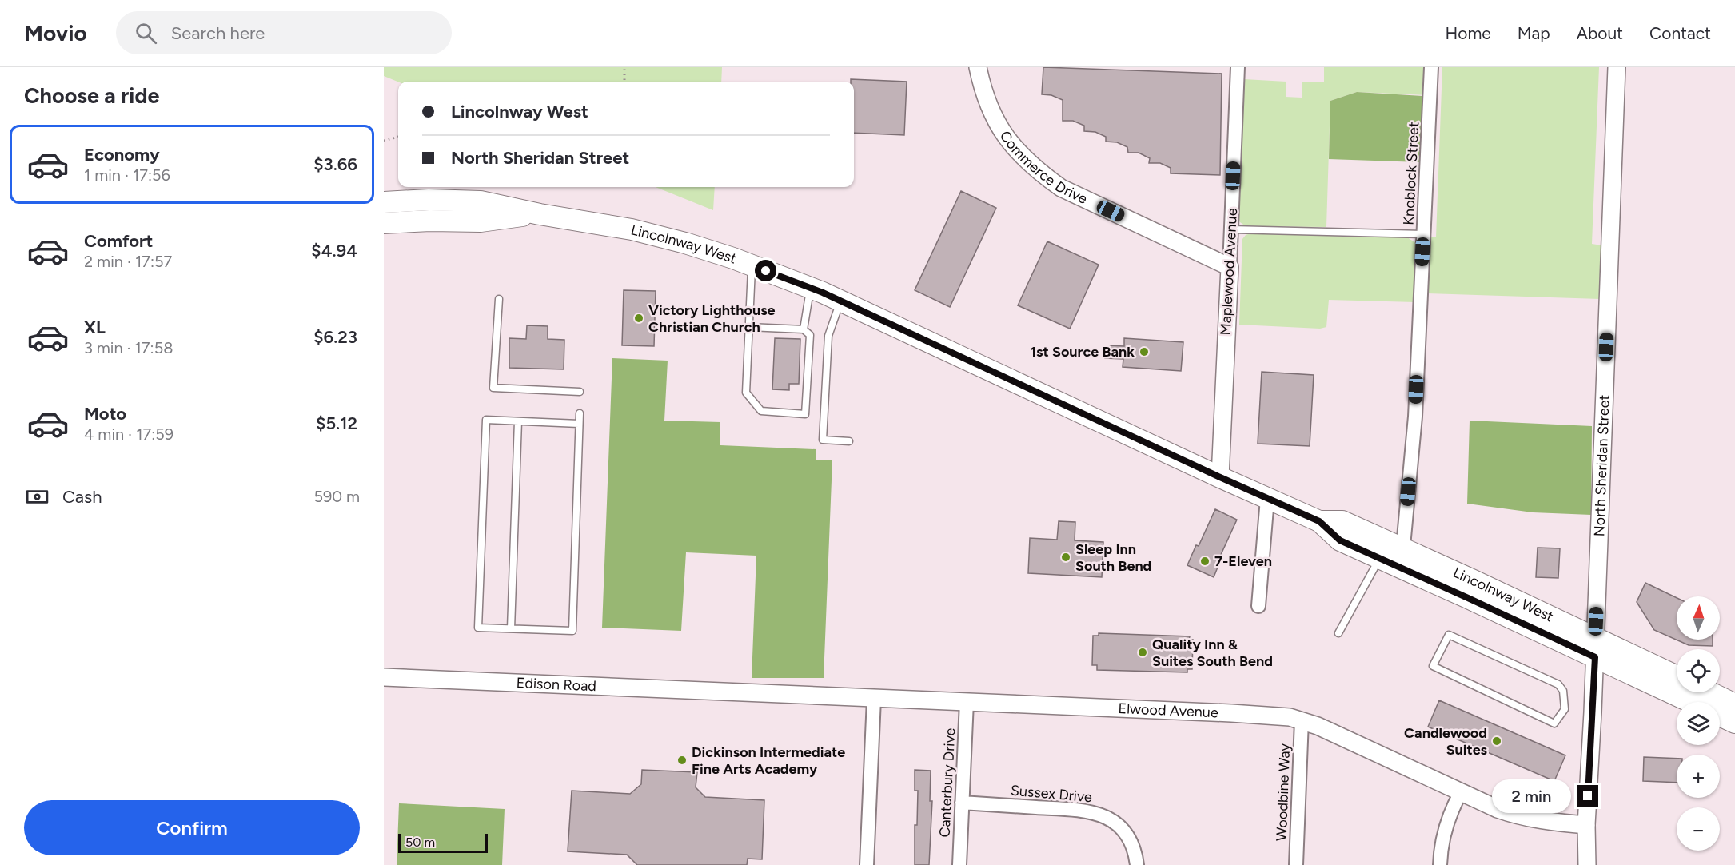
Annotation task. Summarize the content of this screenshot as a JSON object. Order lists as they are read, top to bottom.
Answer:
{
  "streets": {
    "main road": ["Lincolnway West"],
    "street": [
      "Commerce Drive",
      "Knoblock Street",
      "Maplewood Avenue",
      "North Sheridan Street",
      "Edison Road",
      "Elwood Avenue",
      "Canterbury Drive",
      "Woodbine Way",
      "Sussex Drive"
    ]
  },
  "crossings": [
    ["Commerce Drive", "Maplewood Avenue"],
    ["Knoblock Street", "Lincolnway West"],
    ["Lincolnway West", "Maplewood Avenue"],
    ["Lincolnway West", "North Sheridan Street"],
    ["North Sheridan Street", "Elwood Avenue"],
    ["Edison Road", "Elwood Avenue"],
    ["Elwood Avenue", "Canterbury Drive"],
    ["Elwood Avenue", "Woodbine Way"],
    ["Canterbury Drive", "Sussex Drive"]
  ],
  "places": [
    "Victory Lighthouse Christian Church",
    "1st Source Bank",
    "Sleep Inn South Bend",
    "7-Eleven",
    "Quality Inn & Suites South Bend",
    "Candlewood Suites",
    "Dickinson Intermediate Fine Arts Academy"
  ],
  "scale_bar": "50 m",
  "north": "top",
  "page": {
    "header": "Movio",
    "search": "Search here",
    "nav": [
      "Home",
      "Map",
      "About",
      "Contact"
    ],
    "heading": "Choose a ride",
    "banner": ["Lincolnway West", "North Sheridan Street"],
    "list": [
      {
        "name": "Economy",
        "note": "1 min · 17:56",
        "value": "$3.66"
      },
      {
        "name": "Comfort",
        "note": "2 min · 17:57",
        "value": "$4.94"
      },
      {
        "name": "XL",
        "note": "3 min · 17:58",
        "value": "$6.23"
      },
      {
        "name": "Moto",
        "note": "4 min · 17:59",
        "value": "$5.12"
      }
    ],
    "pay": ["Cash", "590 m"],
    "map_buttons": ["+", "−"],
    "bubble": "2 min",
    "buttons": "Confirm",
    "scale": "50 m"
  }
}
